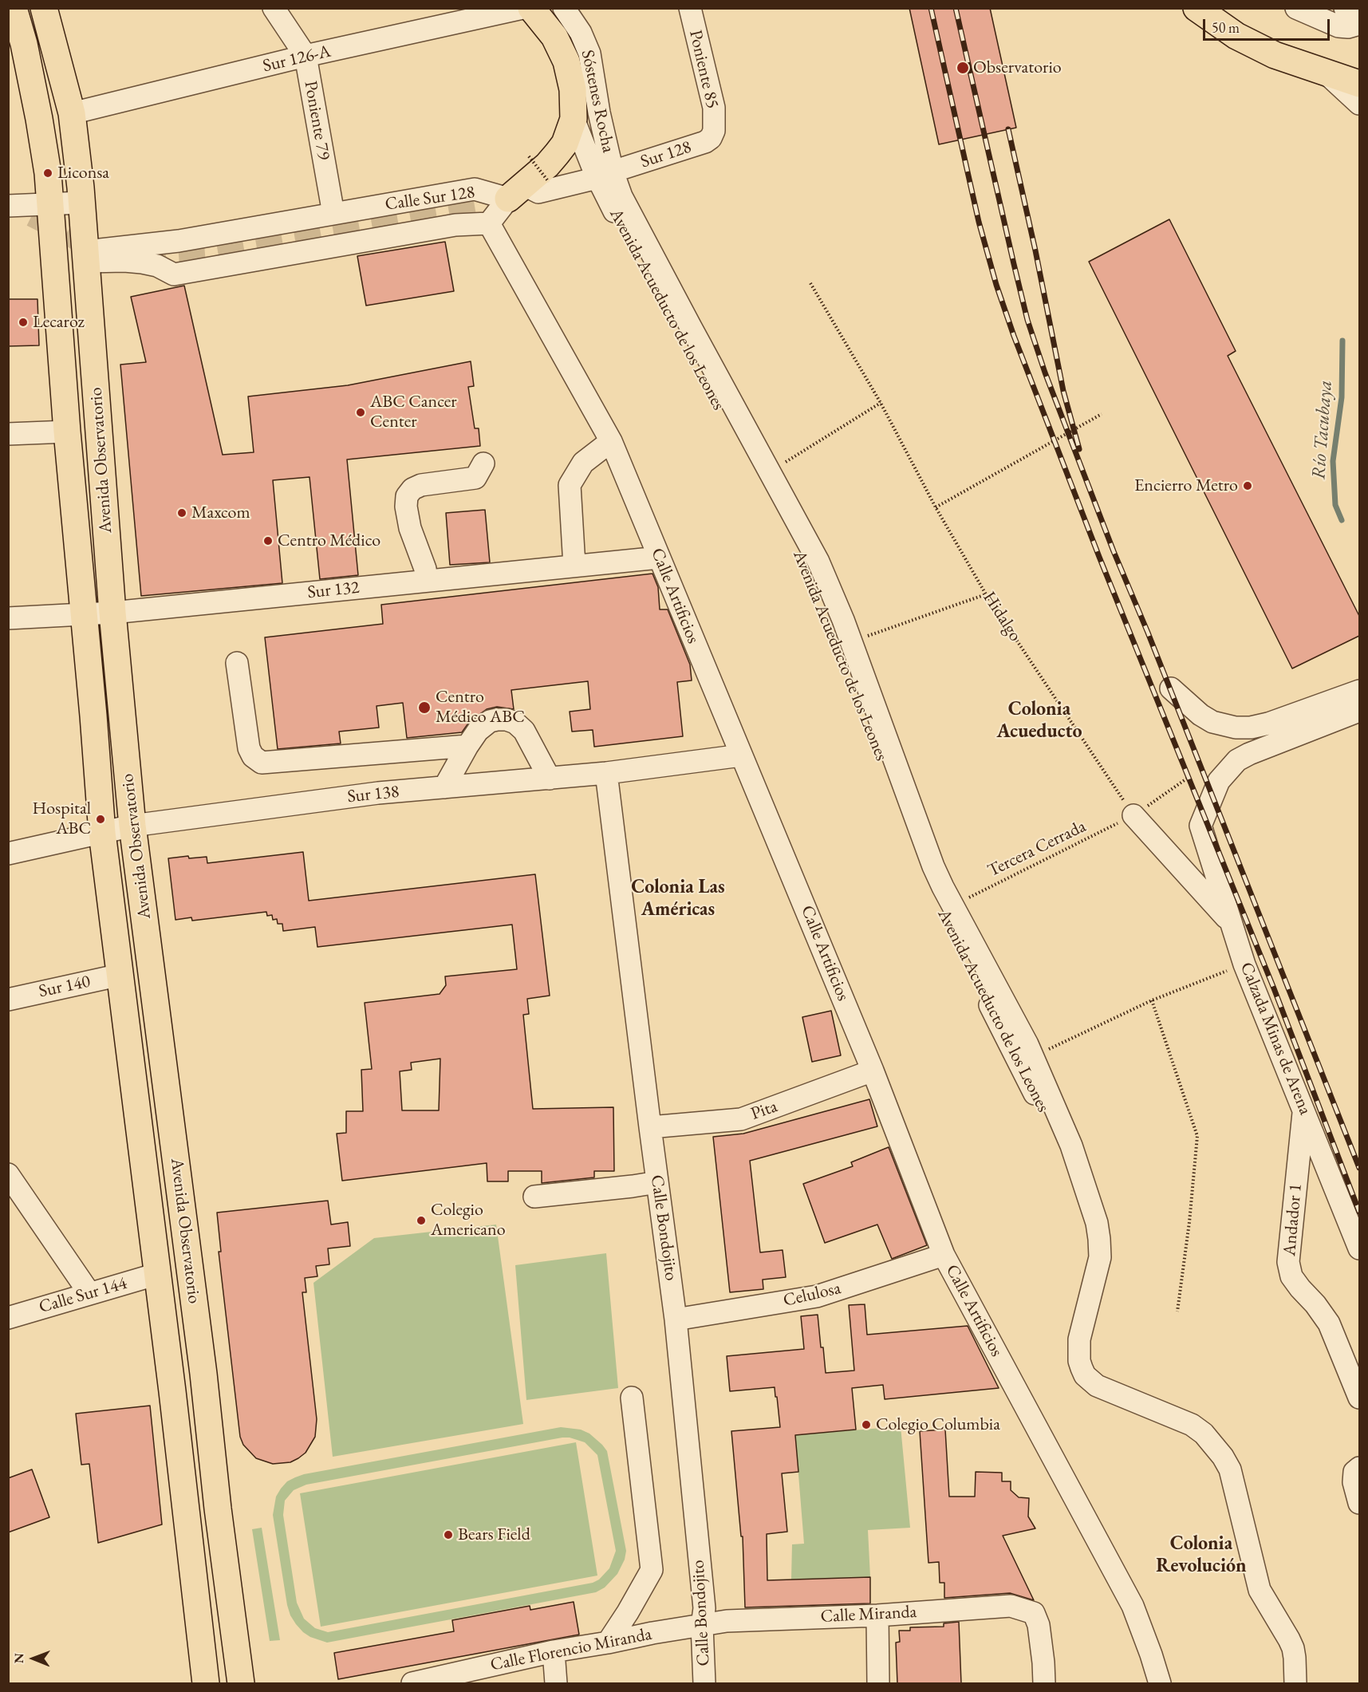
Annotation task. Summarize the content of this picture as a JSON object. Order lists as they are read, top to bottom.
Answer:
{
  "streets": {
    "main road": ["Avenida Observatorio"],
    "street": [
      "Sur 126-A",
      "Poniente 85",
      "Sóstenes Rocha",
      "Poniente 79",
      "Sur 128",
      "Calle Sur 128",
      "Avenida Acueducto de los Leones",
      "Sur 132",
      "Calle Artificios",
      "Sur 138",
      "Sur 140",
      "Calzada Minas de Arena",
      "Pita",
      "Andador 1",
      "Calle Bondojito",
      "Celulosa",
      "Calle Sur 144",
      "Calle Miranda",
      "Calle Florencio Miranda"
    ],
    "path": ["Hidalgo", "Tercera Cerrada"]
  },
  "crossings": [
    ["Sur 126-A", "Poniente 79"],
    ["Sur 126-A", "Avenida Observatorio"],
    ["Poniente 85", "Sur 128"],
    ["Sóstenes Rocha", "Sur 128"],
    ["Sóstenes Rocha", "Avenida Acueducto de los Leones"],
    ["Poniente 79", "Calle Sur 128"],
    ["Sur 128", "Calle Sur 128"],
    ["Sur 128", "Avenida Acueducto de los Leones"],
    ["Calle Sur 128", "Avenida Observatorio"],
    ["Calle Sur 128", "Calle Artificios"],
    ["Avenida Acueducto de los Leones", "Tercera Cerrada"],
    ["Avenida Observatorio", "Sur 132"],
    ["Avenida Observatorio", "Sur 138"],
    ["Avenida Observatorio", "Sur 140"],
    ["Avenida Observatorio", "Calle Sur 144"],
    ["Sur 132", "Calle Artificios"],
    ["Calle Artificios", "Sur 138"],
    ["Calle Artificios", "Pita"],
    ["Calle Artificios", "Celulosa"],
    ["Hidalgo", "Tercera Cerrada"],
    ["Sur 138", "Calle Bondojito"],
    ["Calzada Minas de Arena", "Andador 1"],
    ["Pita", "Calle Bondojito"],
    ["Calle Bondojito", "Celulosa"],
    ["Calle Bondojito", "Calle Miranda"],
    ["Calle Bondojito", "Calle Florencio Miranda"],
    ["Calle Miranda", "Calle Florencio Miranda"]
  ],
  "districts": ["Colonia Acueducto", "Colonia Las Américas", "Colonia Revolución"],
  "water": ["Río Tacubaya"],
  "places": [
    "Observatorio",
    "Liconsa",
    "Lecaroz",
    "ABC Cancer Center",
    "Encierro Metro",
    "Maxcom",
    "Centro Médico",
    "Centro Médico ABC",
    "Hospital ABC",
    "Colegio Americano",
    "Colegio Columbia",
    "Bears Field"
  ],
  "scale_bar": "50 m",
  "north": "left"
}
